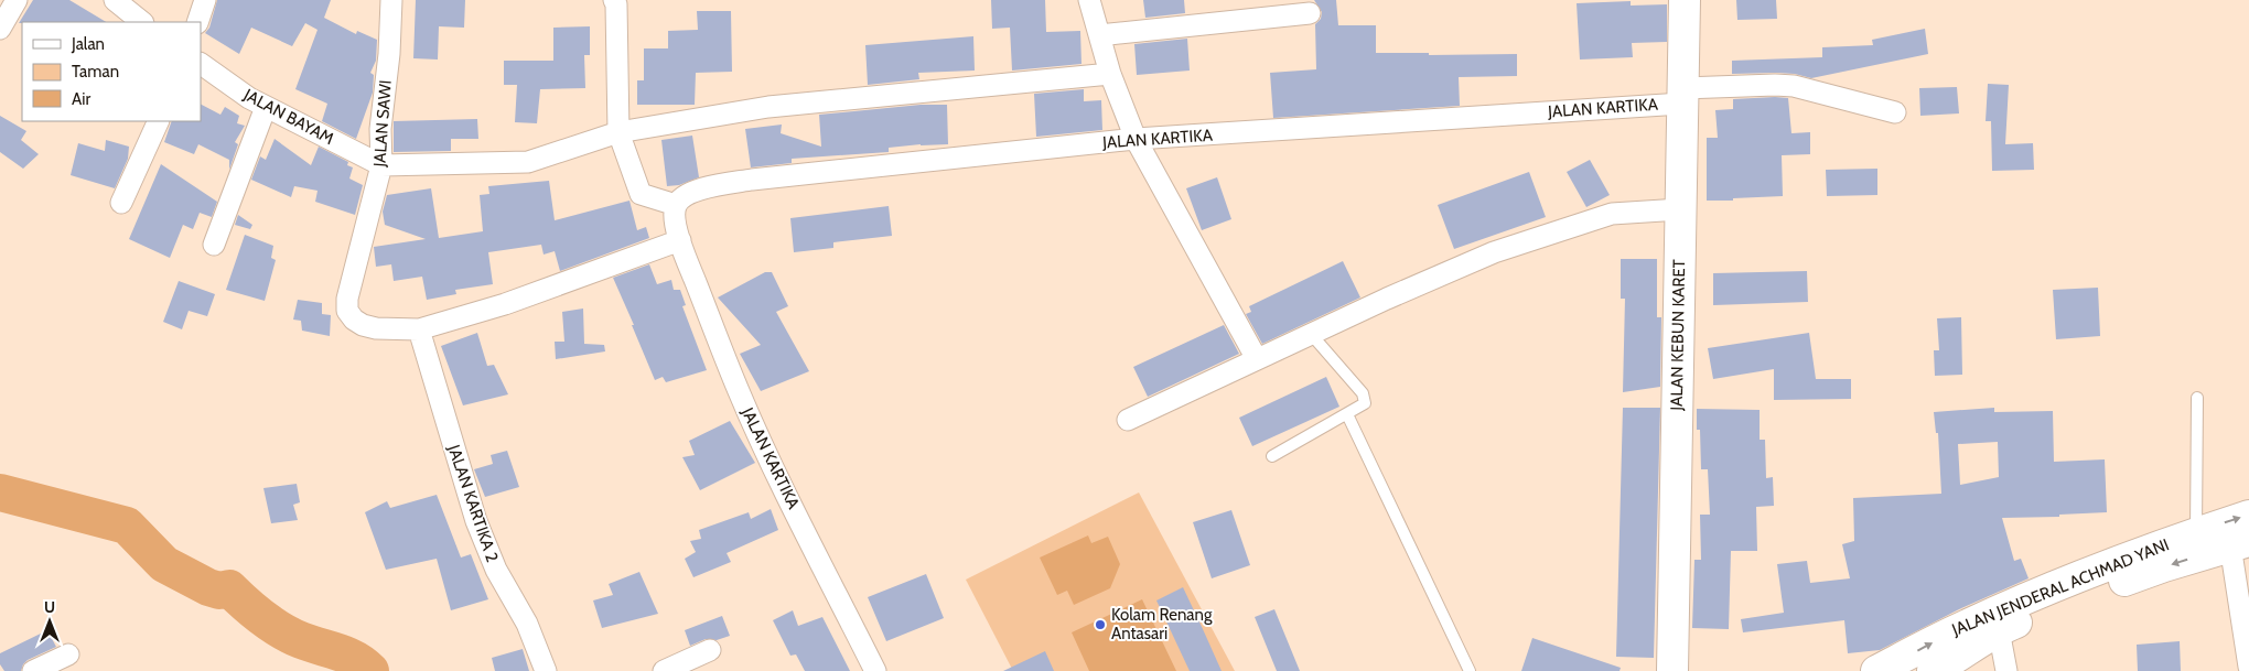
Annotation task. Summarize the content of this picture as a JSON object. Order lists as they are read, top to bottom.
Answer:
{
  "streets": {
    "main road": ["JALAN KEBUN KARET", "JALAN JENDERAL ACHMAD YANI"],
    "street": [
      "JALAN KARTIKA",
      "JALAN BAYAM",
      "JALAN SAWI",
      "JALAN KARTIKA 2"
    ]
  },
  "crossings": [
    ["JALAN KARTIKA", "JALAN KEBUN KARET"],
    ["JALAN BAYAM", "JALAN SAWI"],
    ["JALAN SAWI", "JALAN KARTIKA 2"]
  ],
  "places": ["Kolam Renang Antasari"],
  "legend": ["Jalan", "Taman", "Air"],
  "north": "top"
}
